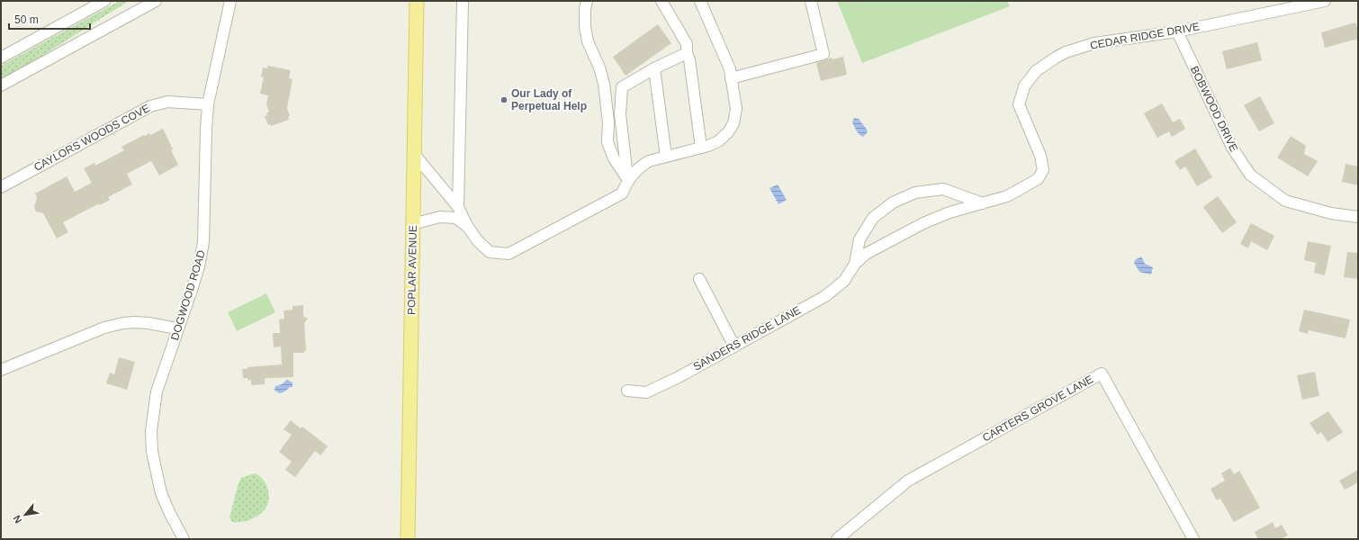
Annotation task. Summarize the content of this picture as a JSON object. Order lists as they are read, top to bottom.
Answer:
{
  "streets": {
    "main road": ["POPLAR AVENUE"],
    "street": [
      "CEDAR RIDGE DRIVE",
      "BOBWOOD DRIVE",
      "CAYLORS WOODS COVE",
      "DOGWOOD ROAD",
      "SANDERS RIDGE LANE",
      "CARTERS GROVE LANE"
    ]
  },
  "crossings": [
    ["CEDAR RIDGE DRIVE", "BOBWOOD DRIVE"],
    ["CEDAR RIDGE DRIVE", "SANDERS RIDGE LANE"],
    ["CAYLORS WOODS COVE", "DOGWOOD ROAD"]
  ],
  "places": ["Our Lady of Perpetual Help"],
  "scale_bar": "50 m",
  "north": "bottom left"
}
